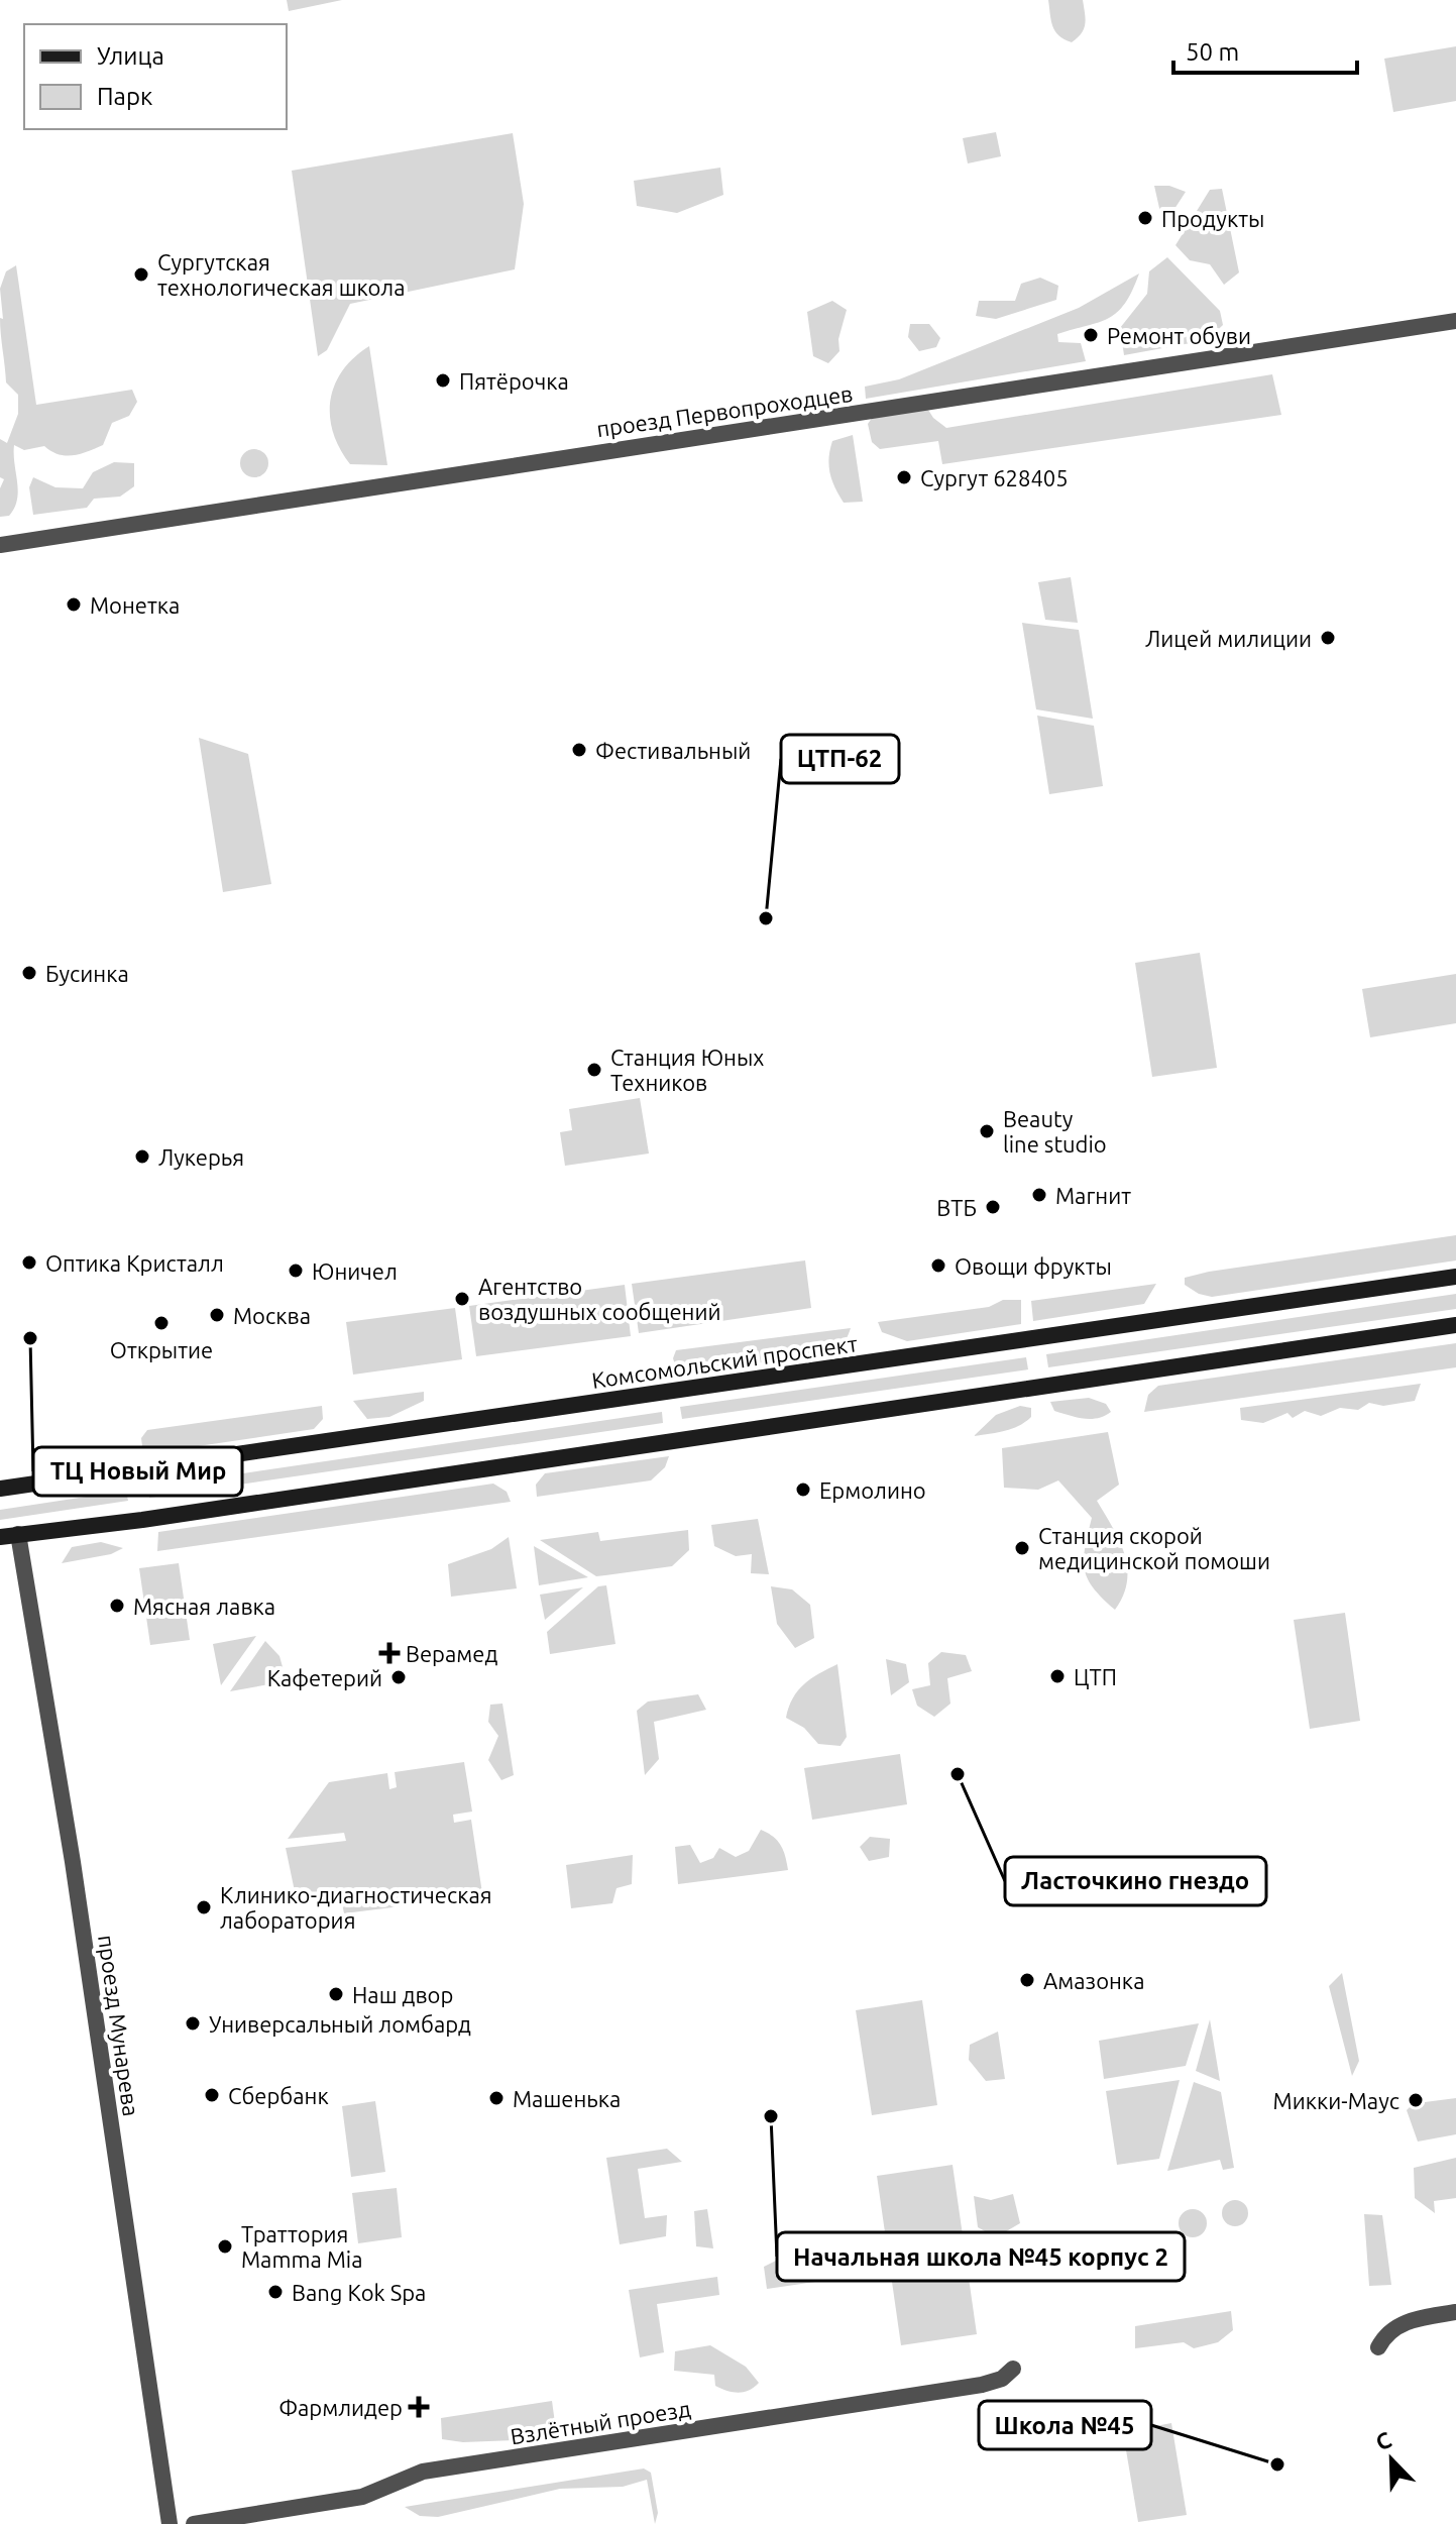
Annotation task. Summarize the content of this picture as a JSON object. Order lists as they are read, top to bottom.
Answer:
{
  "streets": {
    "main road": ["Комсомольский проспект"],
    "street": ["проезд Первопроходцев", "проезд Мунарева", "Взлётный проезд"]
  },
  "places": {
    "other": [
      "Продукты",
      "Сургутская технологическая школа",
      "Ремонт обуви",
      "Пятёрочка",
      "Сургут 628405",
      "Монетка",
      "Лицей милиции",
      "Фестивальный",
      "ЦТП-62",
      "Бусинка",
      "Станция Юных Техников",
      "Beauty line studio",
      "Лукерья",
      "Магнит",
      "ВТБ",
      "Оптика Кристалл",
      "Овощи фрукты",
      "Юничел",
      "Агентство воздушных сообщений",
      "Москва",
      "Открытие",
      "ТЦ Новый Мир",
      "Ермолино",
      "Cтанция скорой медицинской помоши",
      "Мясная лавка",
      "ЦТП",
      "Кафетерий",
      "Ласточкино гнездо",
      "Клинико-диагностическая лаборатория",
      "Амазонка",
      "Наш двор",
      "Универсальный ломбард",
      "Сбербанк",
      "Машенька",
      "Микки-Маус",
      "Начальная школа №45 корпус 2",
      "Траттория Mamma Mia",
      "Bang Kok Spa",
      "Школа №45"
    ],
    "health": ["Верамед", "Фармлидер"]
  },
  "legend": ["Улица", "Парк"],
  "scale_bar": "50 m",
  "north": "top left"
}
